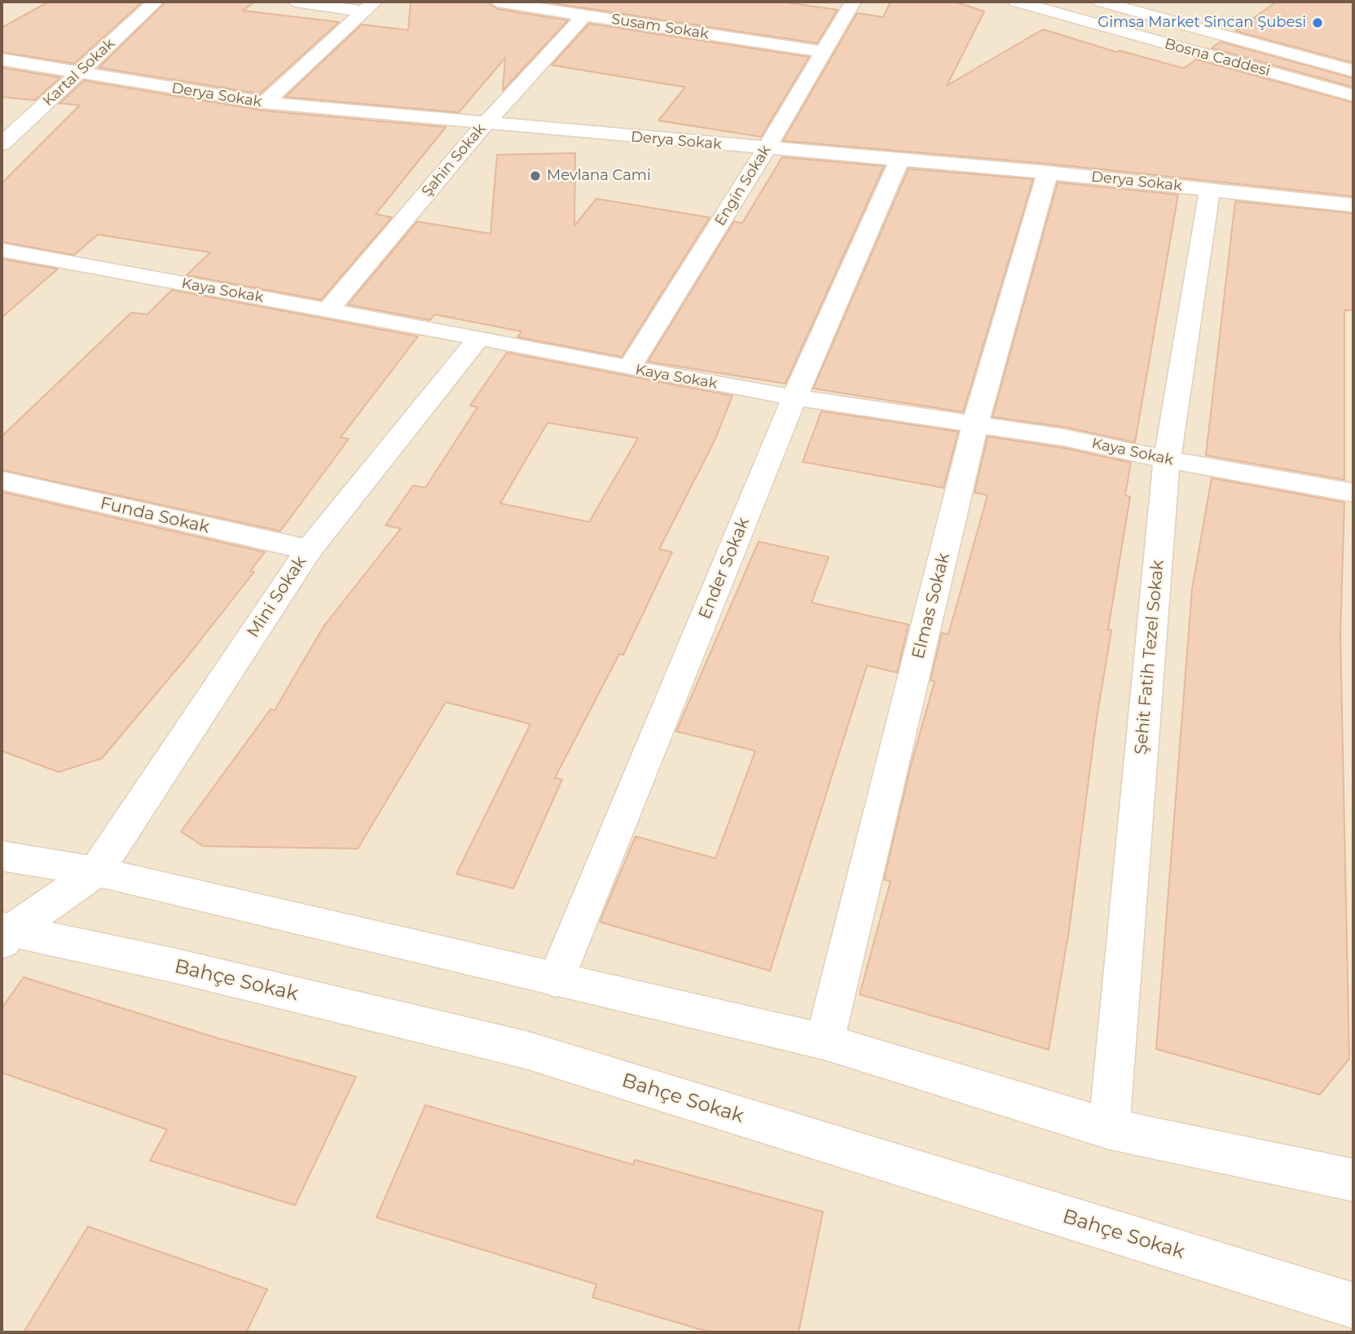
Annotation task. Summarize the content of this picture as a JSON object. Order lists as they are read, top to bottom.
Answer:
{
  "streets": {
    "street": [
      "Susam Sokak",
      "Bosna Caddesi",
      "Kartal Sokak",
      "Derya Sokak",
      "Şahin Sokak",
      "Engin Sokak",
      "Kaya Sokak",
      "Funda Sokak",
      "Ender Sokak",
      "Mini Sokak",
      "Elmas Sokak",
      "Şehit Fatih Tezel Sokak",
      "Bahçe Sokak"
    ]
  },
  "crossings": [
    ["Susam Sokak", "Şahin Sokak"],
    ["Susam Sokak", "Engin Sokak"],
    ["Kartal Sokak", "Derya Sokak"],
    ["Derya Sokak", "Şahin Sokak"],
    ["Derya Sokak", "Engin Sokak"],
    ["Derya Sokak", "Ender Sokak"],
    ["Derya Sokak", "Elmas Sokak"],
    ["Derya Sokak", "Şehit Fatih Tezel Sokak"],
    ["Şahin Sokak", "Kaya Sokak"],
    ["Engin Sokak", "Kaya Sokak"],
    ["Kaya Sokak", "Ender Sokak"],
    ["Kaya Sokak", "Mini Sokak"],
    ["Kaya Sokak", "Elmas Sokak"],
    ["Kaya Sokak", "Şehit Fatih Tezel Sokak"],
    ["Funda Sokak", "Mini Sokak"]
  ],
  "places": ["Gimsa Market Sincan Şubesi", "Mevlana Cami"]
}
